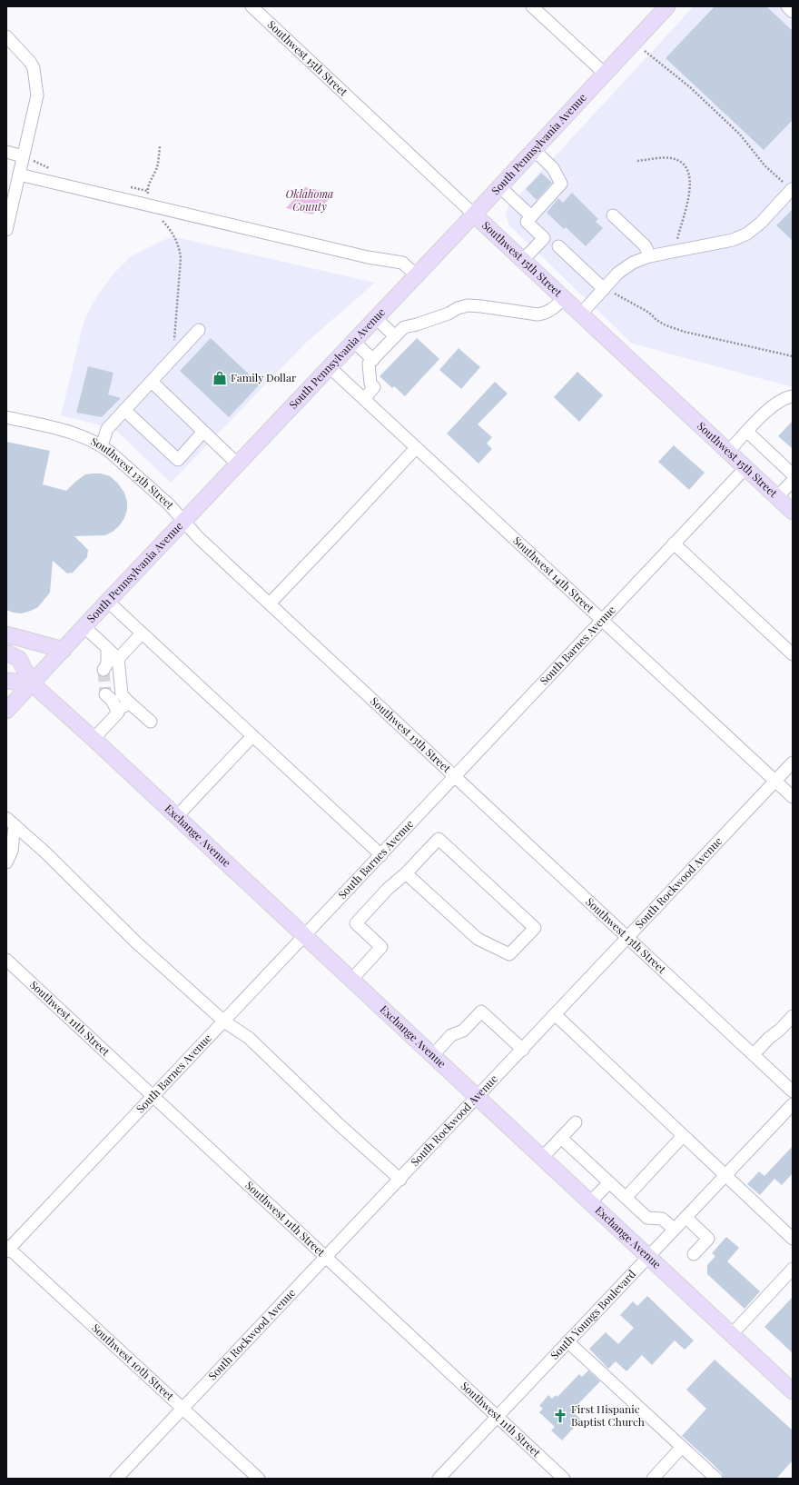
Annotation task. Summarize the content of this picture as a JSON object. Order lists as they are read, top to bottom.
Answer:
{
  "streets": {
    "main road": ["Southwest 15th Street", "South Pennsylvania Avenue", "Exchange Avenue"],
    "street": [
      "Southwest 13th Street",
      "Southwest 14th Street",
      "South Barnes Avenue",
      "South Rockwood Avenue",
      "Southwest 11th Street",
      "South Youngs Boulevard",
      "Southwest 10th Street"
    ]
  },
  "crossings": [
    ["Southwest 15th Street", "South Pennsylvania Avenue"],
    ["Southwest 15th Street", "South Barnes Avenue"],
    ["South Pennsylvania Avenue", "Southwest 13th Street"],
    ["South Pennsylvania Avenue", "Southwest 14th Street"],
    ["South Pennsylvania Avenue", "Exchange Avenue"],
    ["Southwest 13th Street", "South Barnes Avenue"],
    ["Southwest 13th Street", "South Rockwood Avenue"],
    ["Southwest 14th Street", "South Barnes Avenue"],
    ["Southwest 14th Street", "South Rockwood Avenue"],
    ["South Barnes Avenue", "Exchange Avenue"],
    ["South Barnes Avenue", "Southwest 11th Street"],
    ["South Barnes Avenue", "Southwest 10th Street"],
    ["Exchange Avenue", "South Rockwood Avenue"],
    ["Exchange Avenue", "South Youngs Boulevard"],
    ["South Rockwood Avenue", "Southwest 11th Street"],
    ["South Rockwood Avenue", "Southwest 10th Street"],
    ["Southwest 11th Street", "South Youngs Boulevard"]
  ],
  "parks": ["Oklahoma County"],
  "places": {
    "shop": ["Family Dollar"],
    "church": ["First Hispanic Baptist Church"]
  }
}
